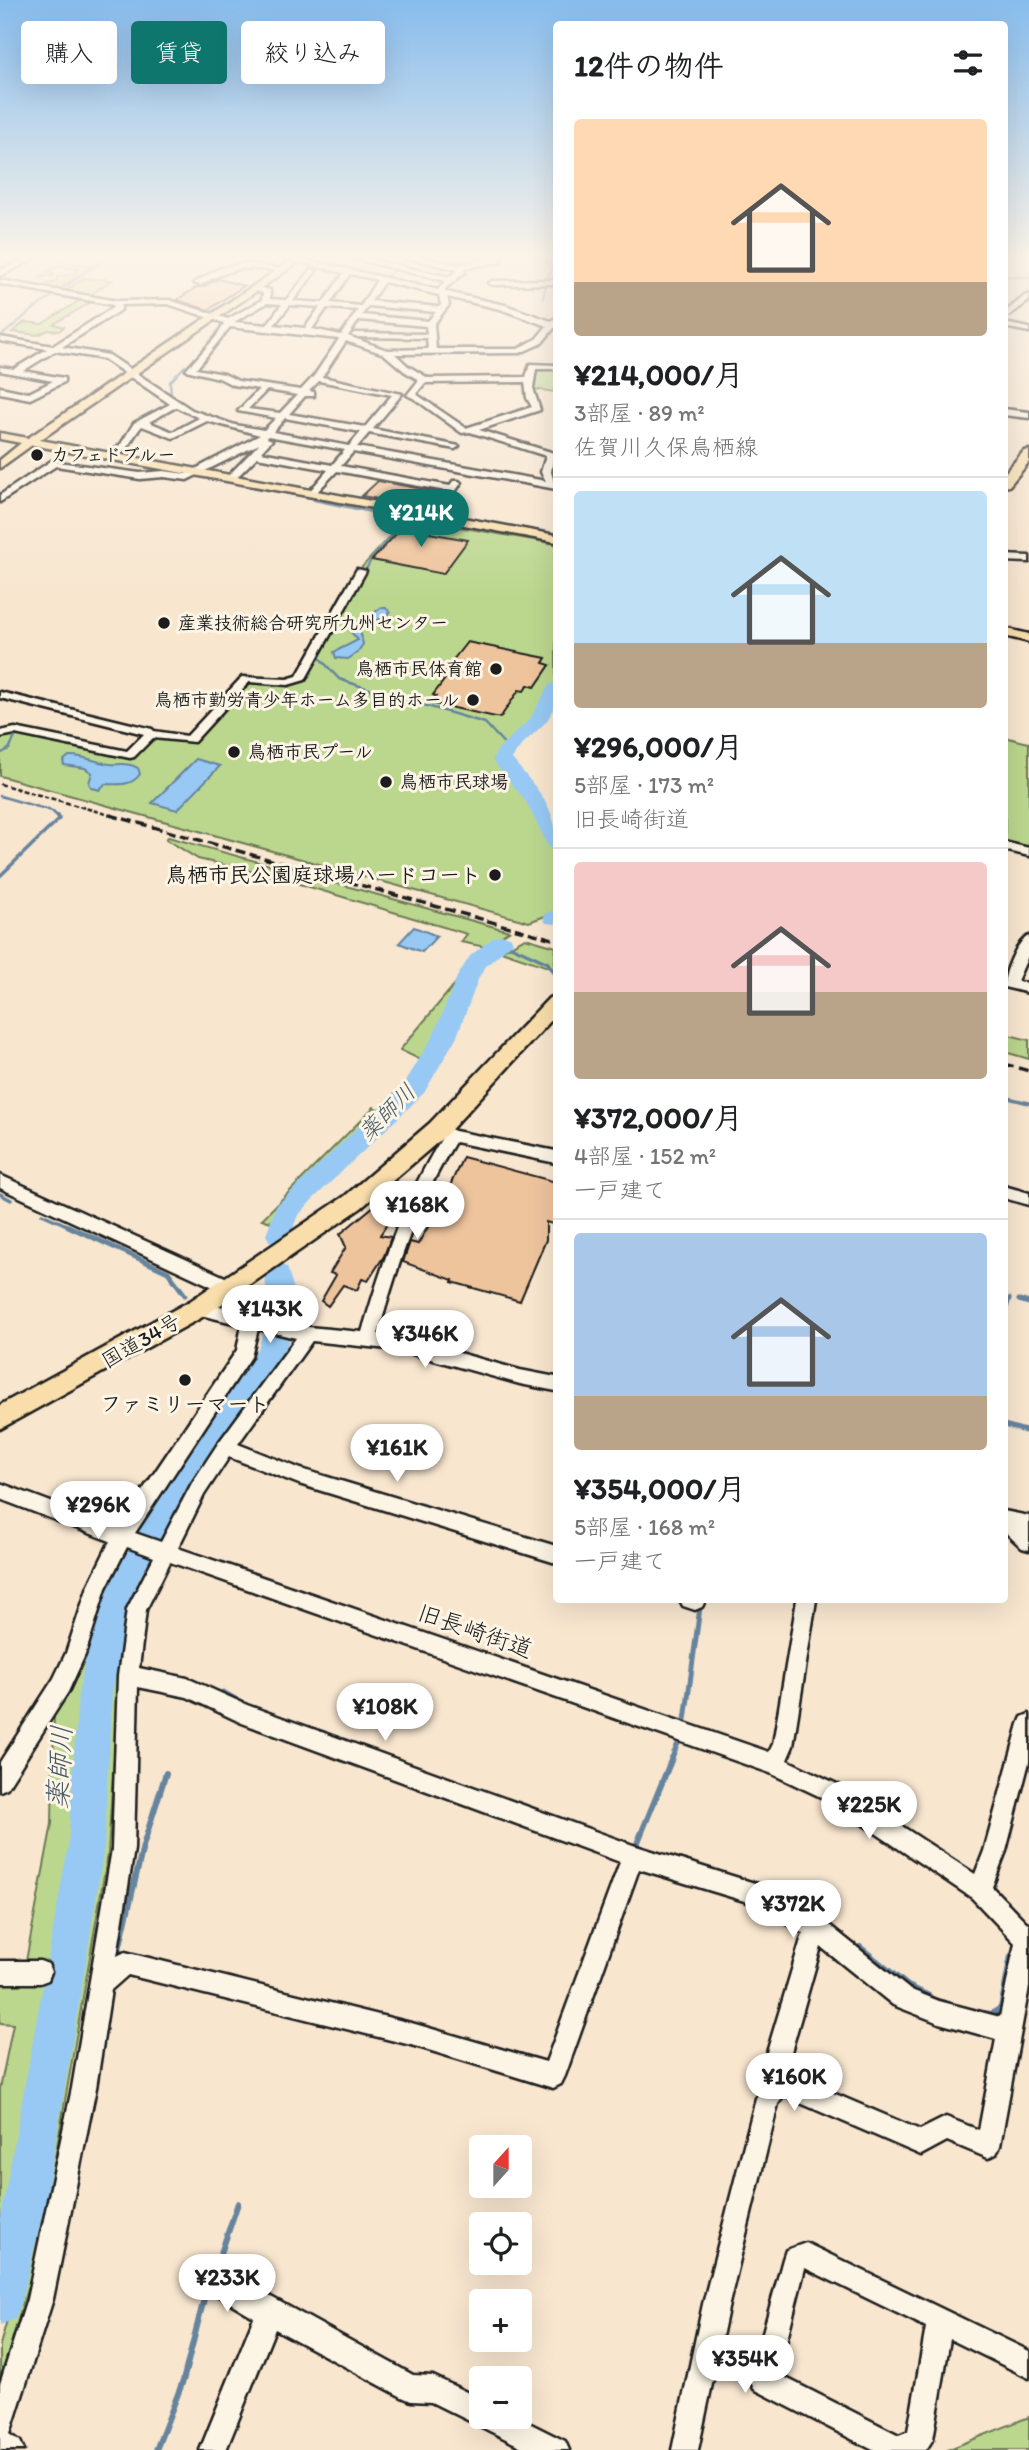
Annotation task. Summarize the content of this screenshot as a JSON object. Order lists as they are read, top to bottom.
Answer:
{
  "streets": {
    "highway": ["国道34号"],
    "street": ["旧長崎街道"]
  },
  "water": ["薬師川"],
  "places": [
    "カフェドブルー",
    "産業技術総合研究所九州センター",
    "鳥栖市民体育館",
    "鳥栖市勤労青少年ホーム多目的ホール",
    "鳥栖市民プール",
    "鳥栖市民球場",
    "鳥栖市民公園庭球場ハードコート",
    "ファミリーマート"
  ],
  "north": "top",
  "page": {
    "chip": ["購入", "賃貸", "絞り込み"],
    "heading": "12件の物件",
    "list": [
      {
        "name": "¥214,000/月",
        "note": "3部屋 · 89 m² · 佐賀川久保鳥栖線"
      },
      {
        "name": "¥296,000/月",
        "note": "5部屋 · 173 m² · 旧長崎街道"
      },
      {
        "name": "¥372,000/月",
        "note": "4部屋 · 152 m² · 一戸建て"
      },
      {
        "name": "¥354,000/月",
        "note": "5部屋 · 168 m² · 一戸建て"
      }
    ],
    "price": [
      "¥214K",
      "¥168K",
      "¥143K",
      "¥346K",
      "¥161K",
      "¥296K",
      "¥108K",
      "¥225K",
      "¥372K",
      "¥160K",
      "¥233K",
      "¥354K"
    ],
    "map_buttons": ["+", "−"]
  }
}
